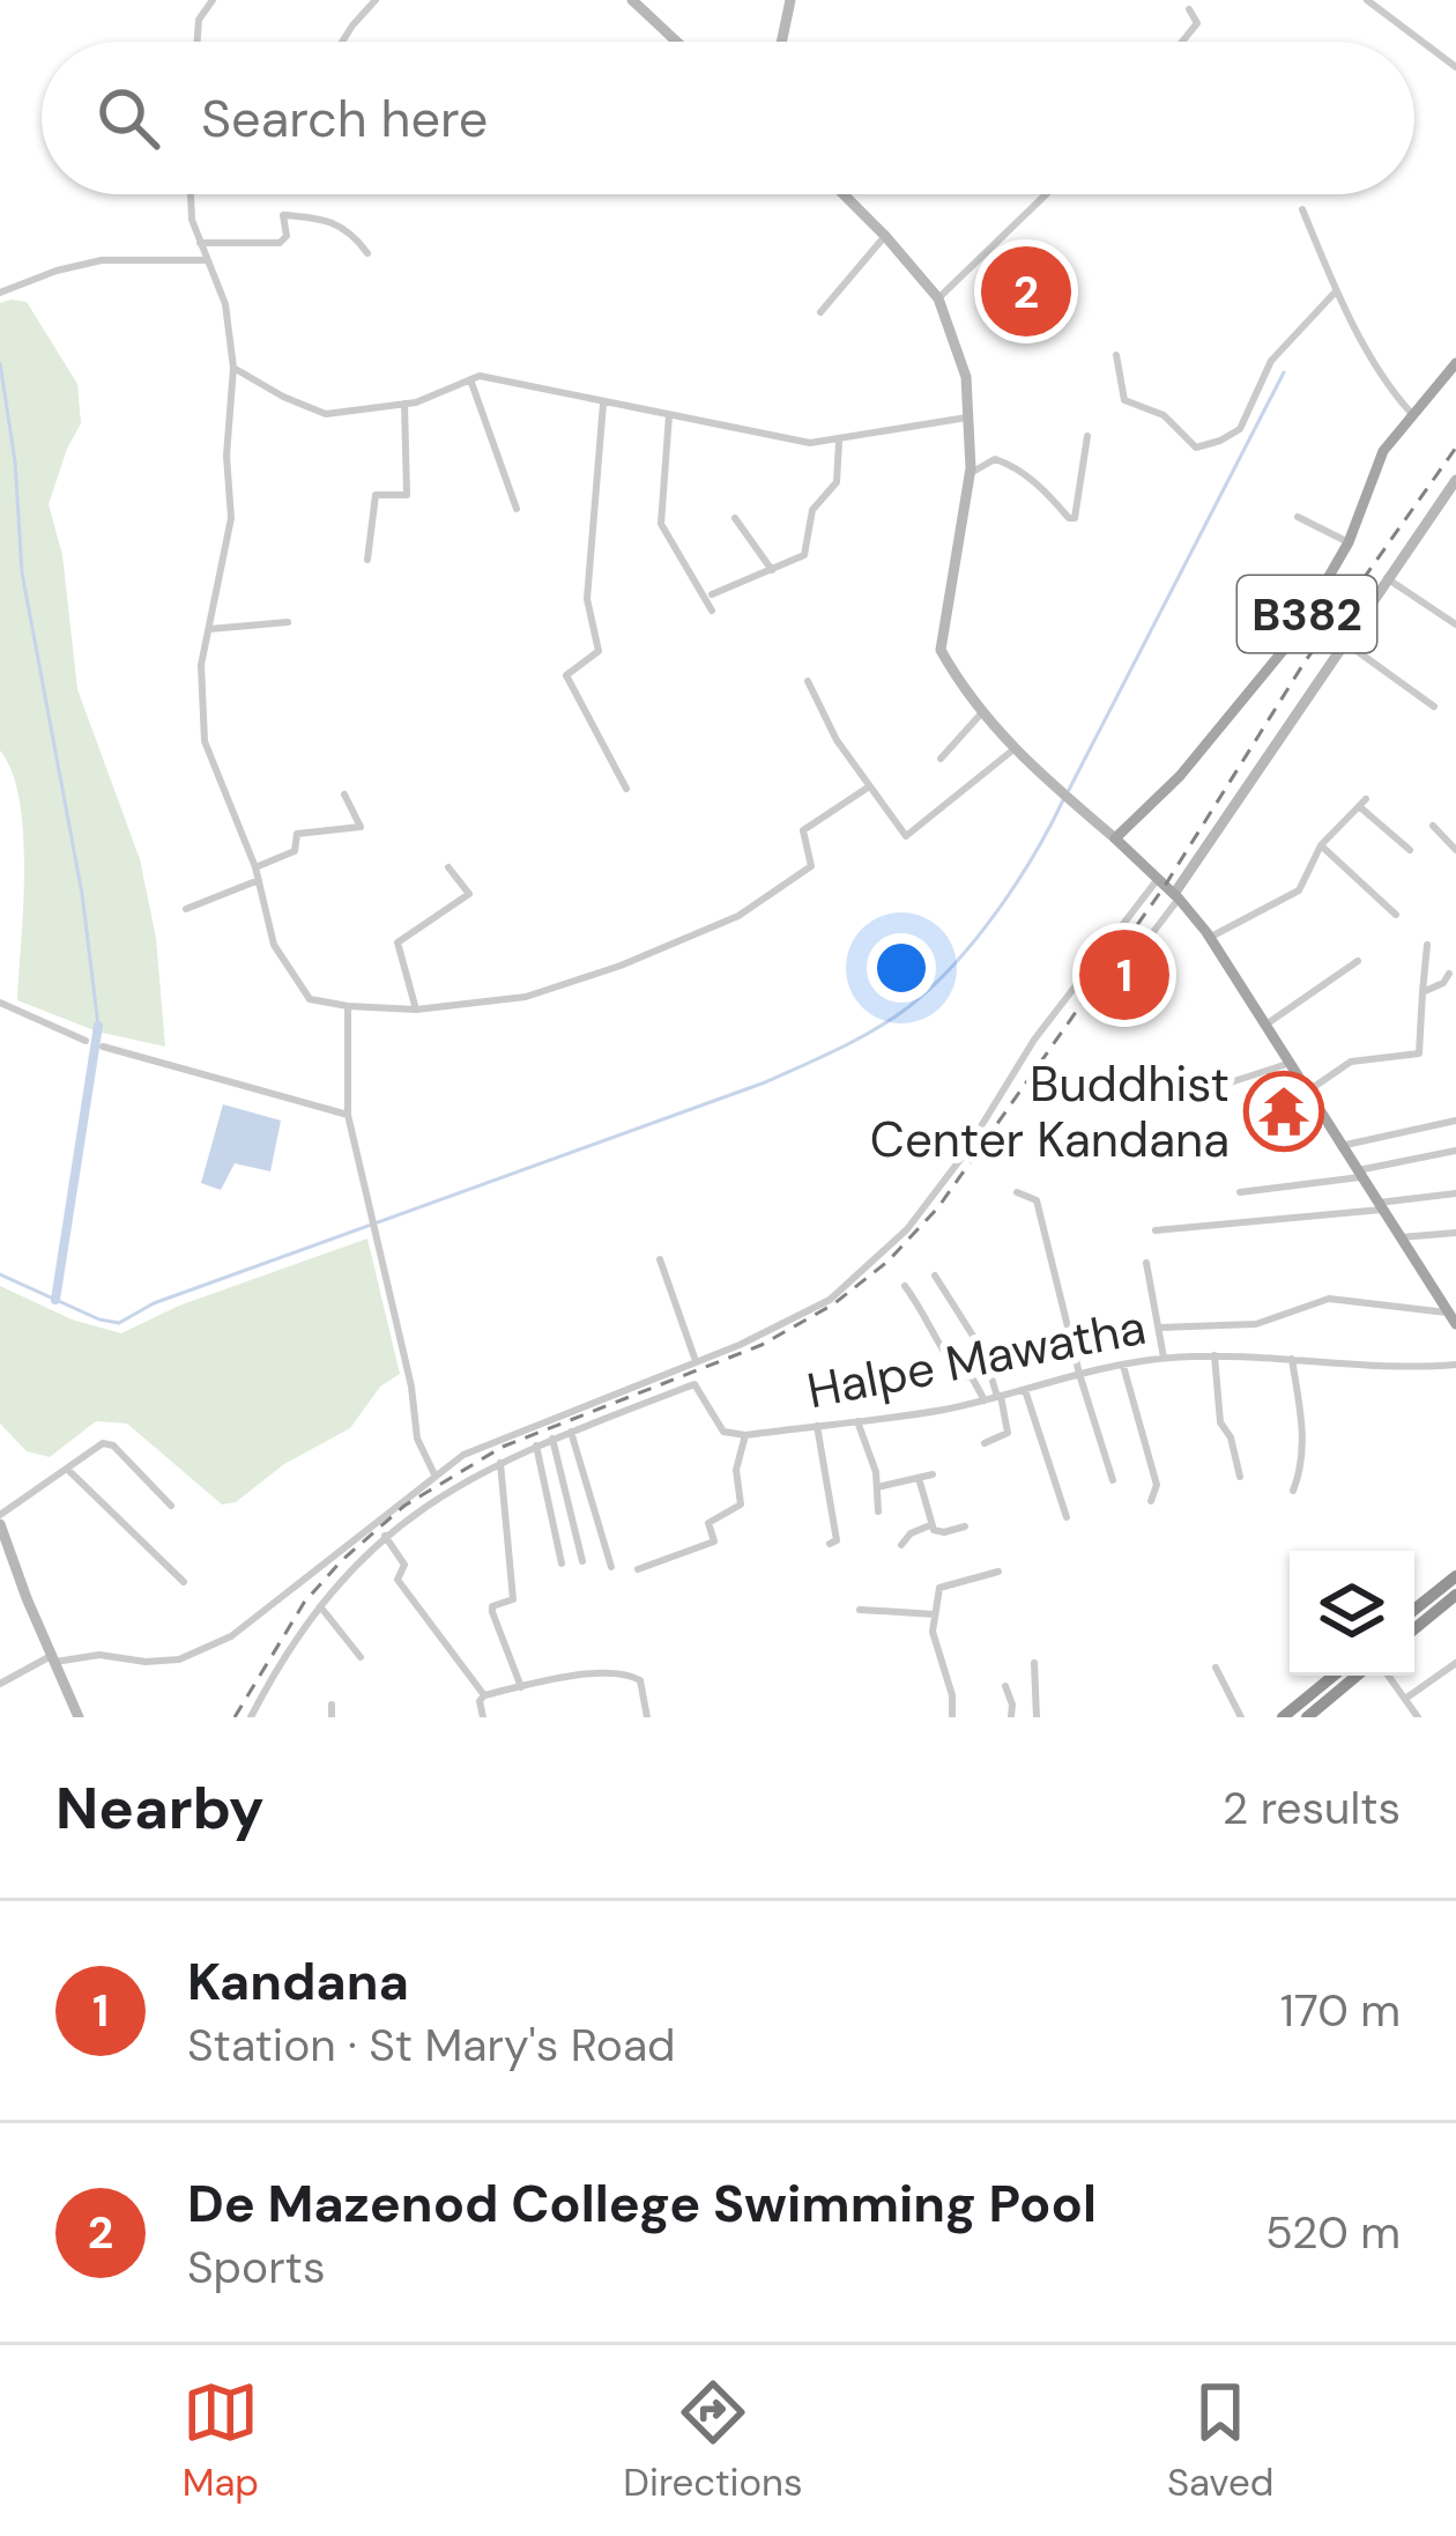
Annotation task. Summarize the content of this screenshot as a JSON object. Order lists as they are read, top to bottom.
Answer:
{
  "streets": {
    "main road": ["B382"],
    "street": ["Halpe Mawatha"]
  },
  "places": {
    "temple": ["Buddhist Center Kandana"]
  },
  "page": {
    "search": "Search here",
    "pins": ["2", "1"],
    "heading": ["Nearby", "2 results"],
    "list": [
      {
        "mark": "1",
        "name": "Kandana",
        "note": "Station · St Mary's Road",
        "value": "170 m"
      },
      {
        "mark": "2",
        "name": "De Mazenod College Swimming Pool",
        "note": "Sports",
        "value": "520 m"
      }
    ],
    "nav": ["Map", "Directions", "Saved"]
  }
}
